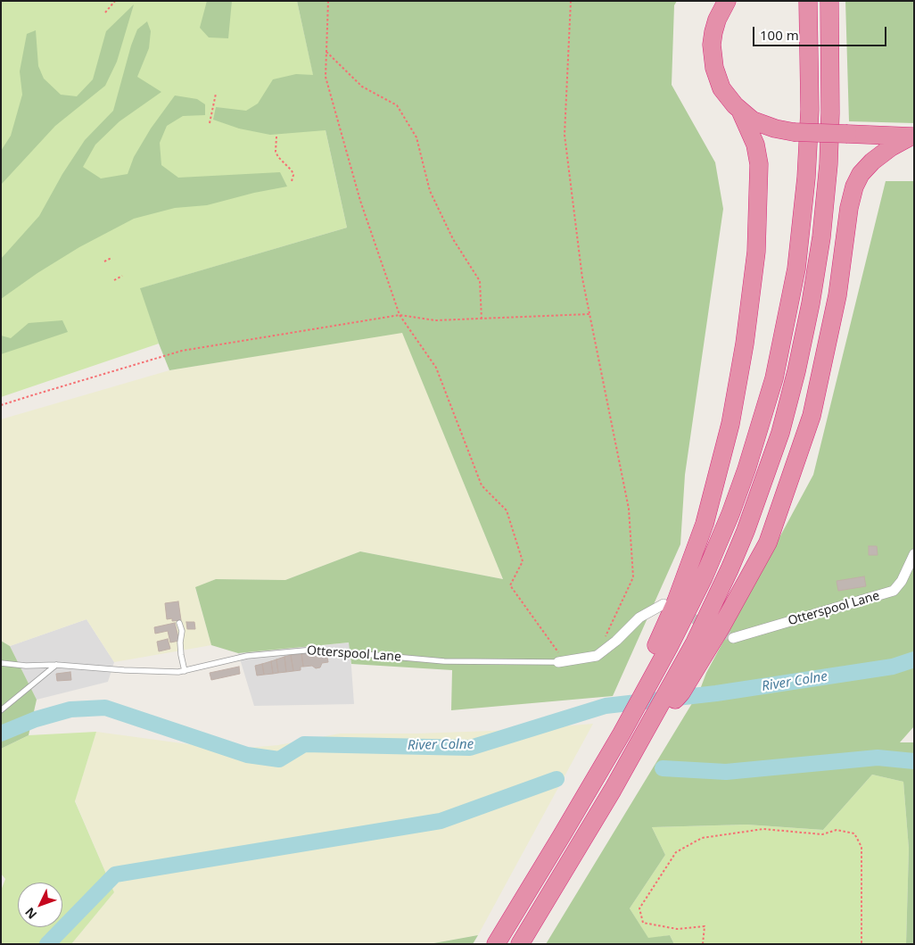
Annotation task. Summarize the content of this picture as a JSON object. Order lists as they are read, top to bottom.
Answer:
{
  "streets": {
    "street": ["Otterspool Lane"]
  },
  "water": ["River Colne"],
  "scale_bar": "100 m",
  "north": "bottom left"
}
